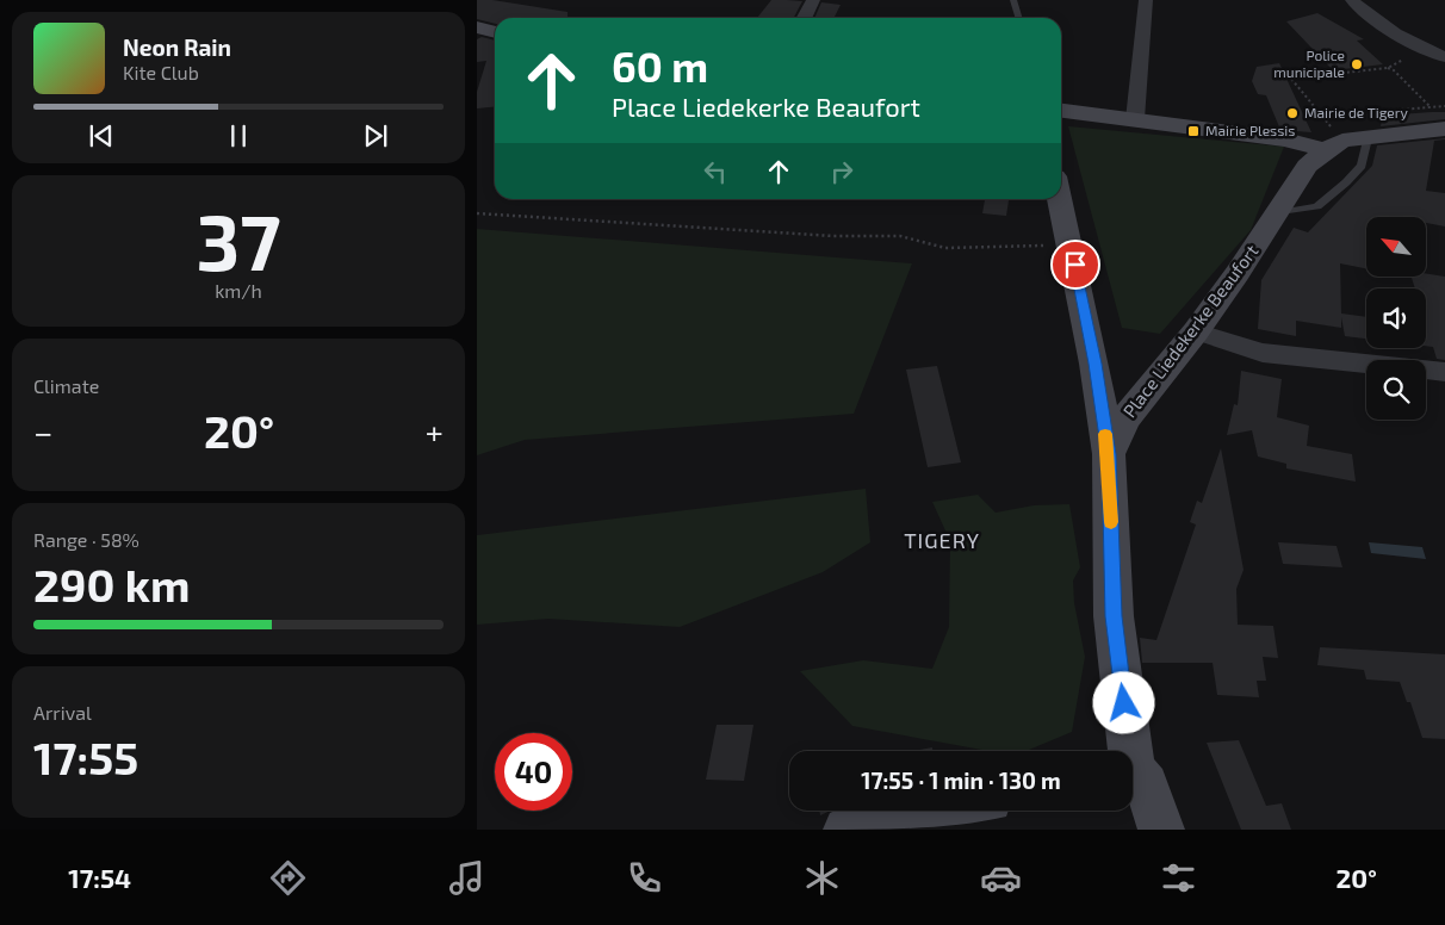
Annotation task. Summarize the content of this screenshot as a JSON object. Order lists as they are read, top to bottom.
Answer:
{
  "streets": {
    "street": ["Place Liedekerke Beaufort"]
  },
  "districts": ["TIGERY"],
  "places": {
    "other": ["Police municipale", "Mairie de Tigery"],
    "transit": ["Mairie Plessis"]
  },
  "north": "top left",
  "page": {
    "turn": ["60 m", "Place Liedekerke Beaufort"],
    "song": ["Neon Rain", "Kite Club"],
    "tile": [
      ["37", "km/h"],
      "Climate",
      ["Range · 58%", "290 km"],
      ["Arrival", "17:55"]
    ],
    "heat": ["−", "20°", "+"],
    "limit": "40",
    "trip": "17:55 · 1 min · 130 m",
    "tabs": ["17:54", "20°"]
  }
}
